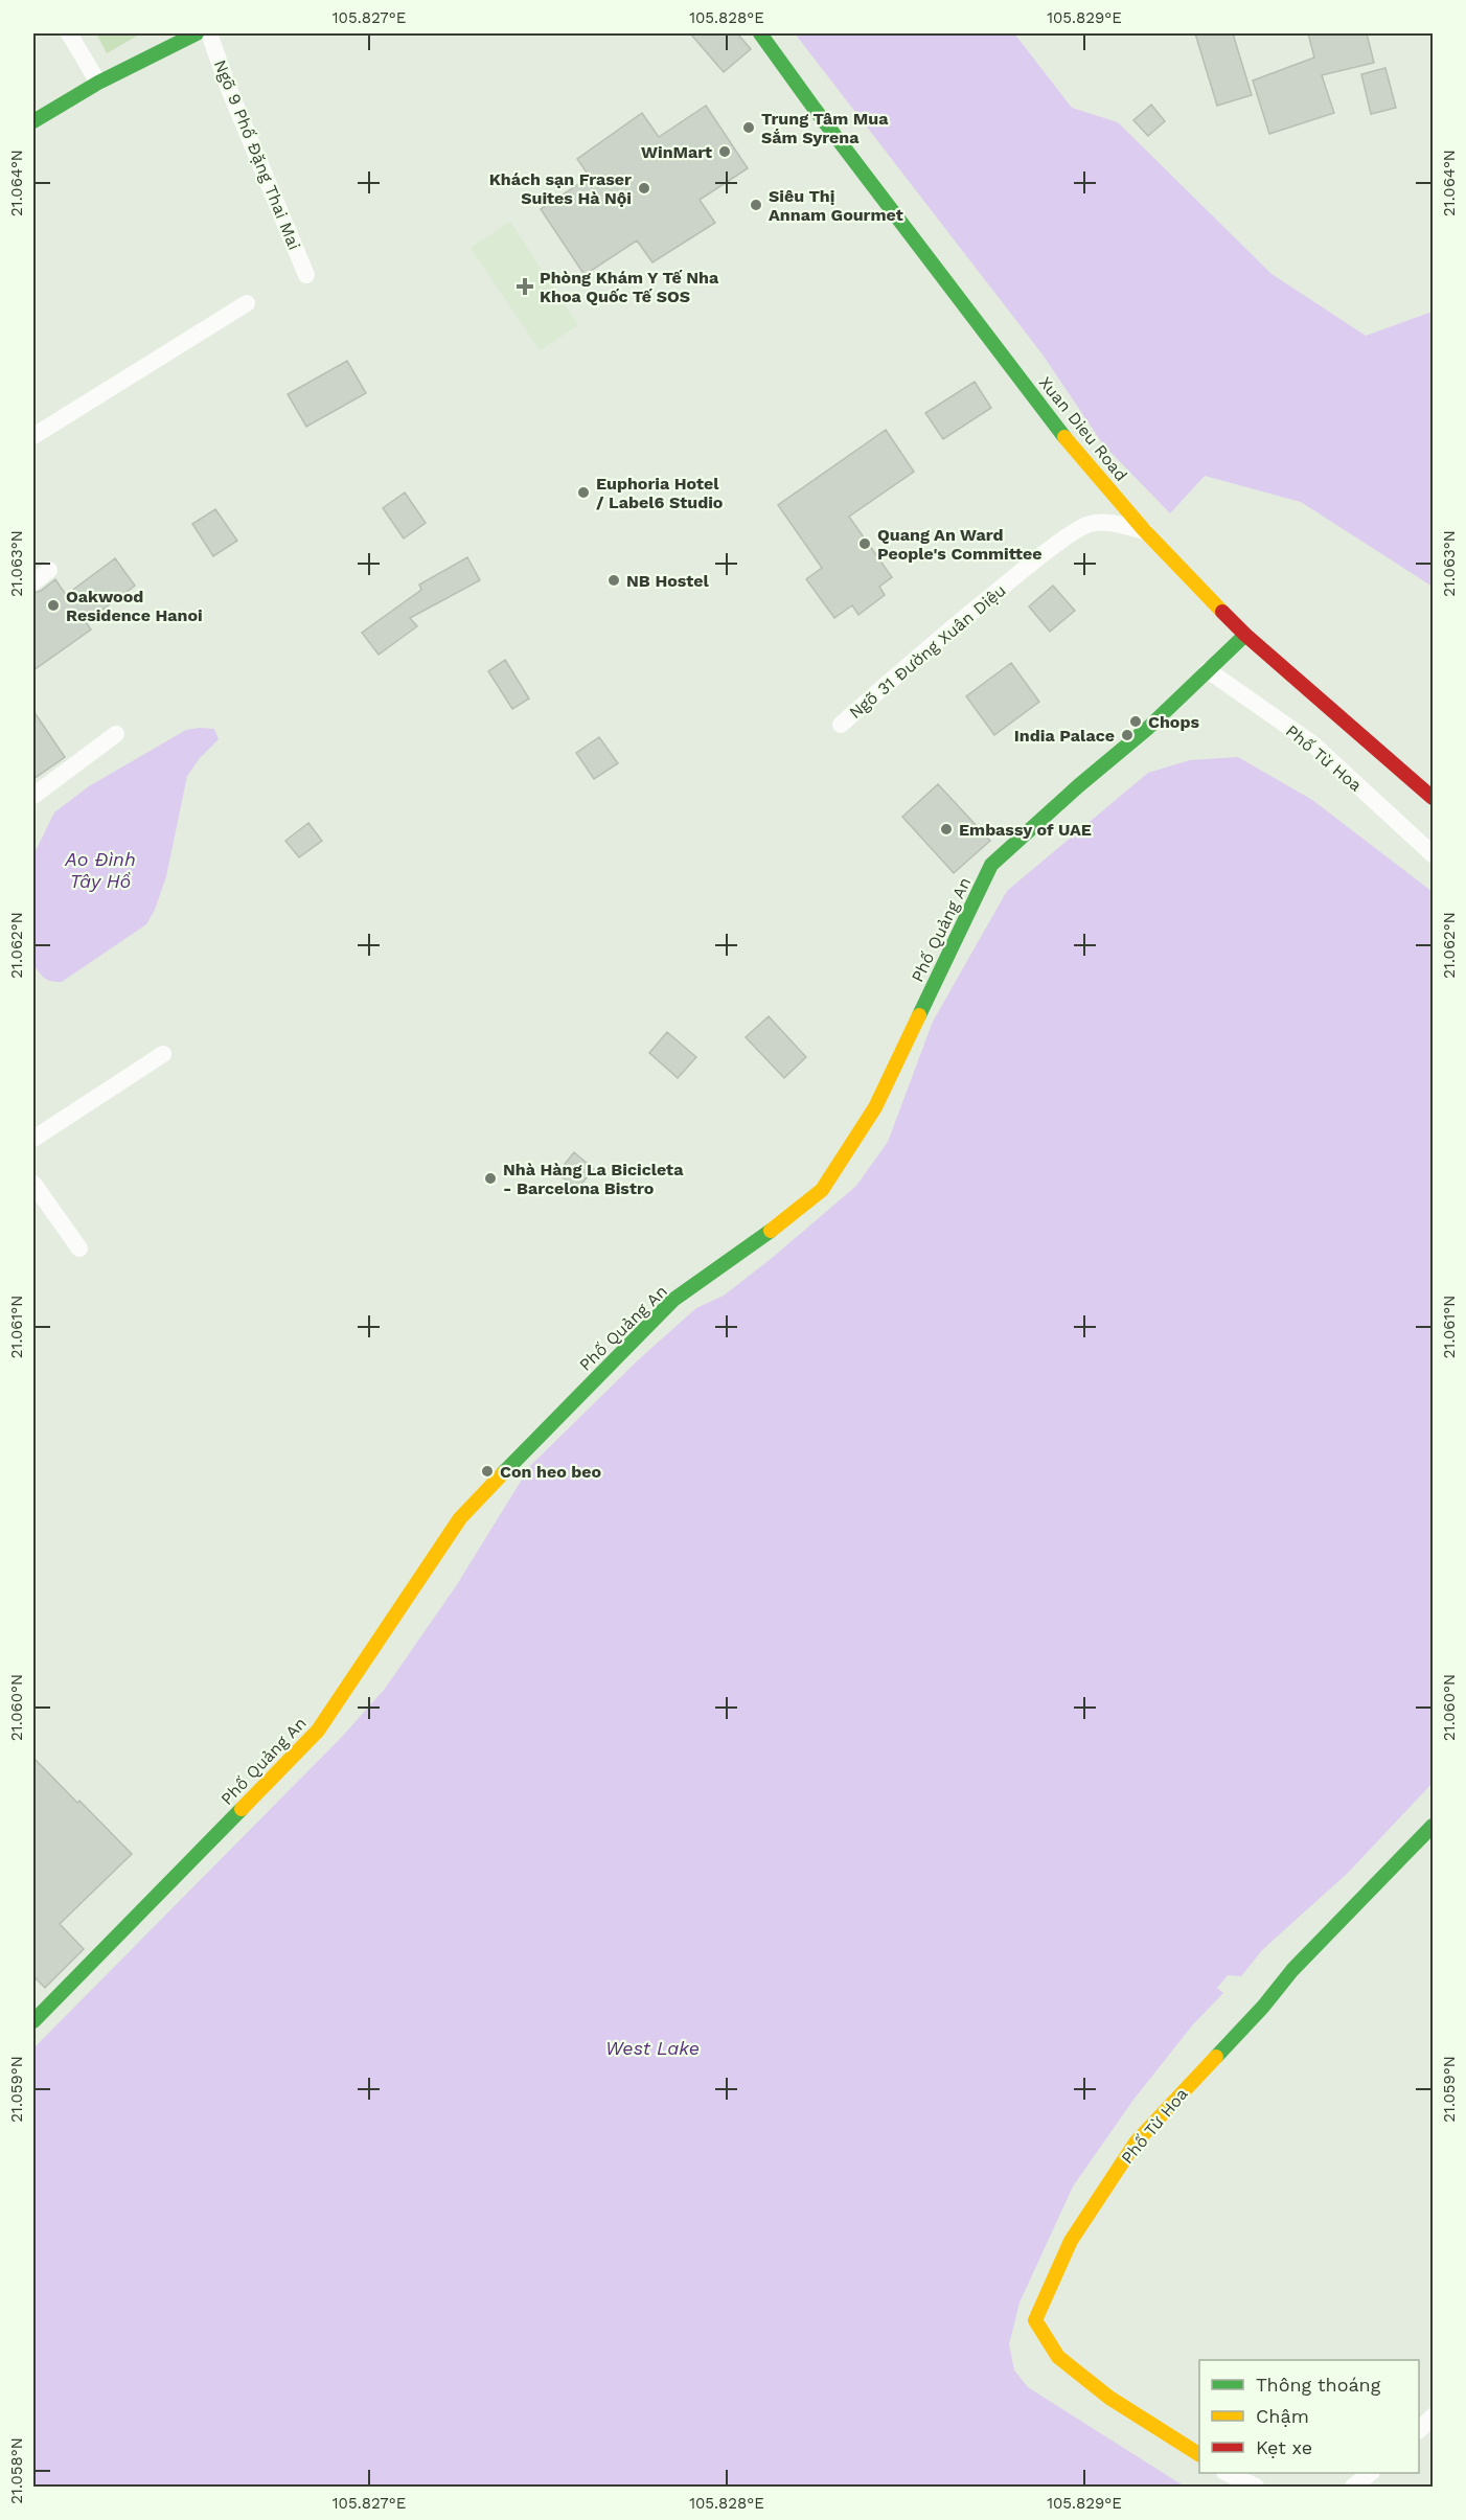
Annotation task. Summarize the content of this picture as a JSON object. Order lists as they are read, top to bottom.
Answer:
{
  "streets": {
    "street": [
      "Ngõ 9 Phố Đặng Thai Mai",
      "Xuan Dieu Road",
      "Ngõ 31 Đường Xuân Diệu",
      "Phố Từ Hoa",
      "Phố Quảng An"
    ]
  },
  "crossings": [
    ["Xuan Dieu Road", "Ngõ 31 Đường Xuân Diệu"],
    ["Xuan Dieu Road", "Phố Quảng An"],
    ["Phố Từ Hoa", "Phố Quảng An"]
  ],
  "water": ["Ao Đình Tây Hồ", "West Lake"],
  "places": {
    "other": [
      "Trung Tâm Mua Sắm Syrena",
      "WinMart",
      "Khách sạn Fraser Suites Hà Nội",
      "Siêu Thị Annam Gourmet",
      "Euphoria Hotel / Label6 Studio",
      "Quang An Ward People's Committee",
      "NB Hostel",
      "Oakwood Residence Hanoi",
      "Chops",
      "India Palace",
      "Embassy of UAE",
      "Nhà Hàng La Bicicleta - Barcelona Bistro",
      "Con heo beo"
    ],
    "health": ["Phòng Khám Y Tế Nha Khoa Quốc Tế SOS"]
  },
  "legend": ["Thông thoáng", "Chậm", "Kẹt xe"],
  "coordinates": [
    "105.827°E",
    "105.828°E",
    "105.829°E",
    "21.064°N",
    "21.063°N",
    "21.062°N",
    "21.061°N",
    "21.060°N",
    "21.059°N",
    "21.058°N"
  ]
}
